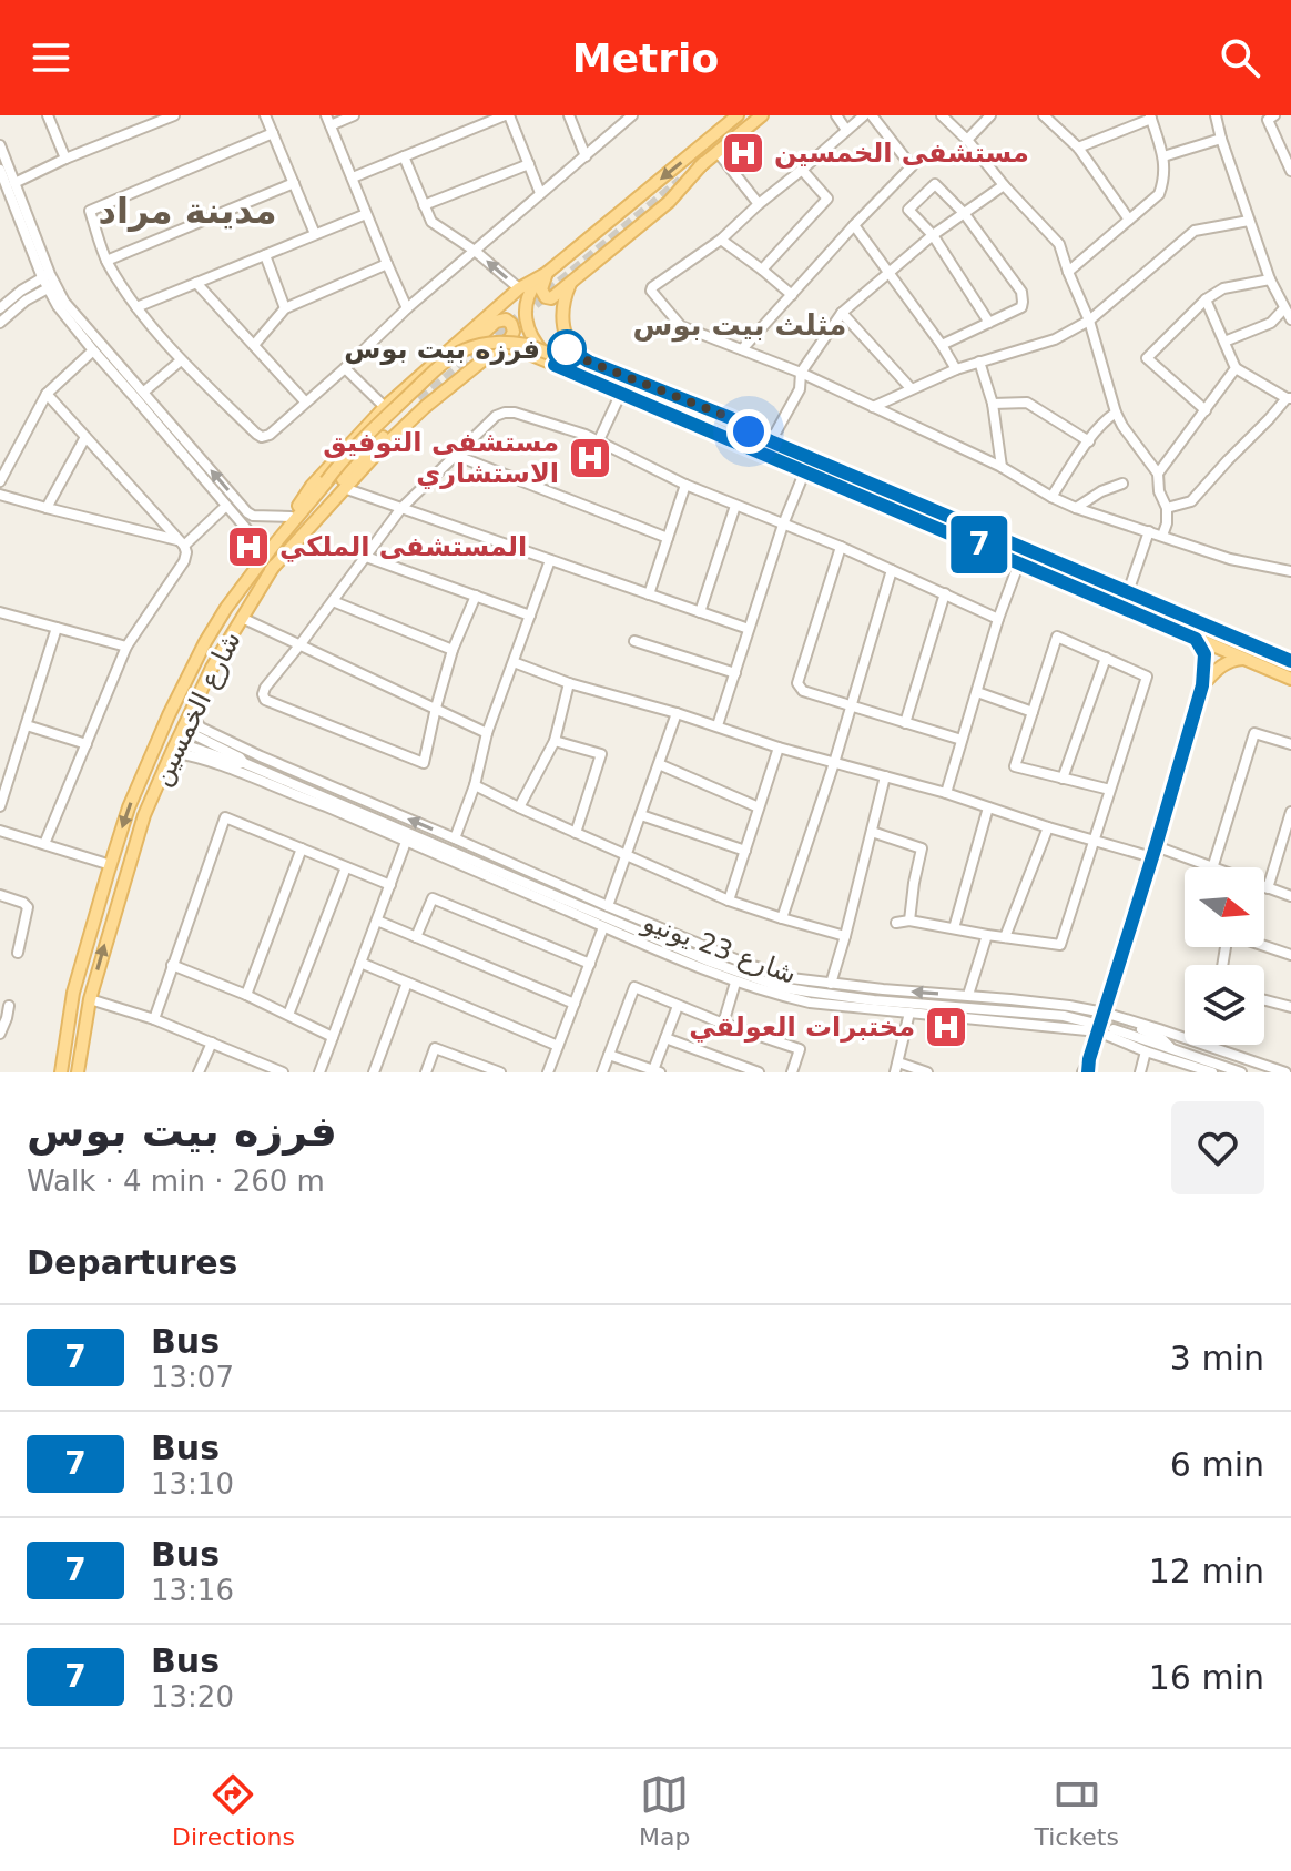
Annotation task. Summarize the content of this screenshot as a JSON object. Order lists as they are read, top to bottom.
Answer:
{
  "streets": {
    "main road": ["شارع الخمسين"],
    "street": ["شارع 23 يونيو"]
  },
  "crossings": [
    ["شارع الخمسين", "شارع 23 يونيو"]
  ],
  "districts": ["مدينة مراد", "مثلث بيت بوس"],
  "places": {
    "hospital": [
      "مستشفى الخمسين",
      "مستشفى التوفيق الاستشاري",
      "المستشفى الملكي",
      "مختبرات العولقي"
    ],
    "other": ["فرزه بيت بوس"]
  },
  "lines": ["bus line 7"],
  "north": "right",
  "page": {
    "header": "Metrio",
    "on_map": "7",
    "heading": [
      ["فرزه بيت بوس", "Walk · 4 min · 260 m"],
      "Departures"
    ],
    "list": [
      {
        "mark": "7",
        "name": "Bus",
        "note": "13:07",
        "value": "3 min"
      },
      {
        "mark": "7",
        "name": "Bus",
        "note": "13:10",
        "value": "6 min"
      },
      {
        "mark": "7",
        "name": "Bus",
        "note": "13:16",
        "value": "12 min"
      },
      {
        "mark": "7",
        "name": "Bus",
        "note": "13:20",
        "value": "16 min"
      }
    ],
    "tabs": ["Directions", "Map", "Tickets"]
  }
}
